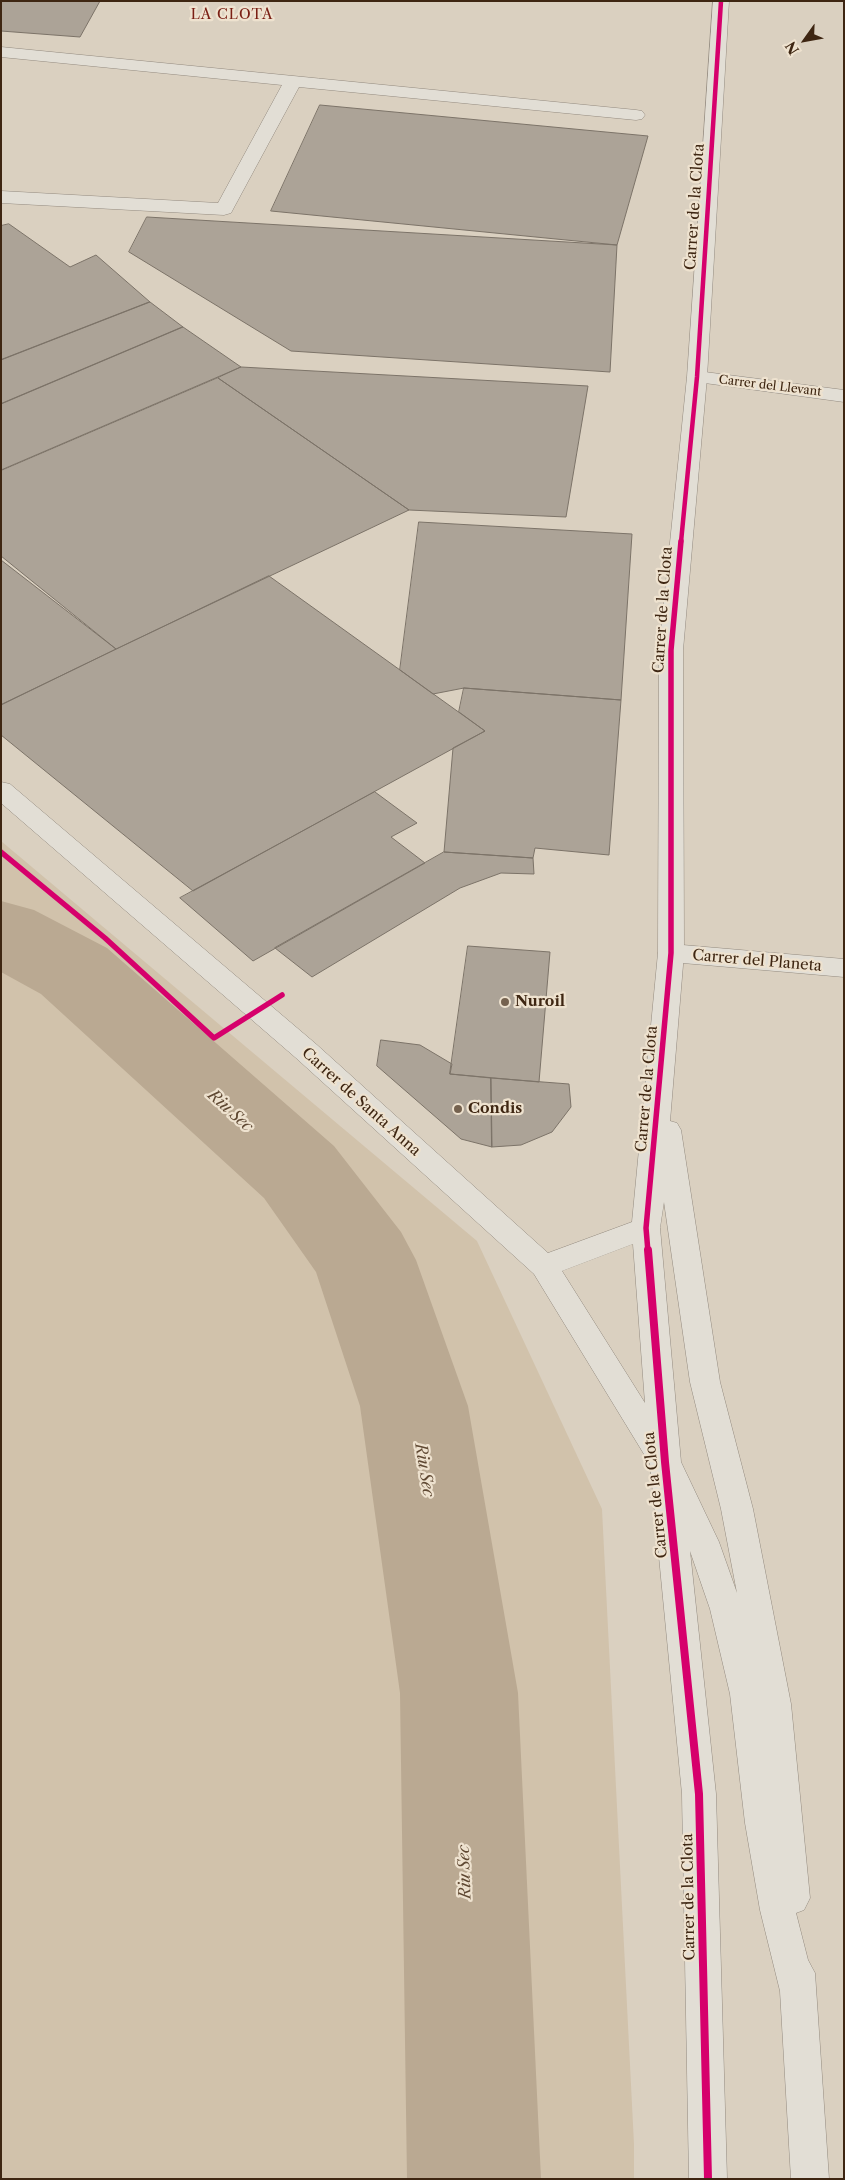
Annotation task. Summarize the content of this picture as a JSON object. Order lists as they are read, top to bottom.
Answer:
{
  "streets": {
    "street": [
      "Carrer de la Clota",
      "Carrer del Llevant",
      "Carrer del Planeta",
      "Carrer de Santa Anna"
    ]
  },
  "crossings": [
    ["Carrer de la Clota", "Carrer del Llevant"],
    ["Carrer de la Clota", "Carrer del Planeta"],
    ["Carrer de la Clota", "Carrer de Santa Anna"]
  ],
  "districts": ["LA CLOTA"],
  "water": ["Riu Sec"],
  "places": ["Nuroil", "Condis"],
  "north": "bottom left"
}
